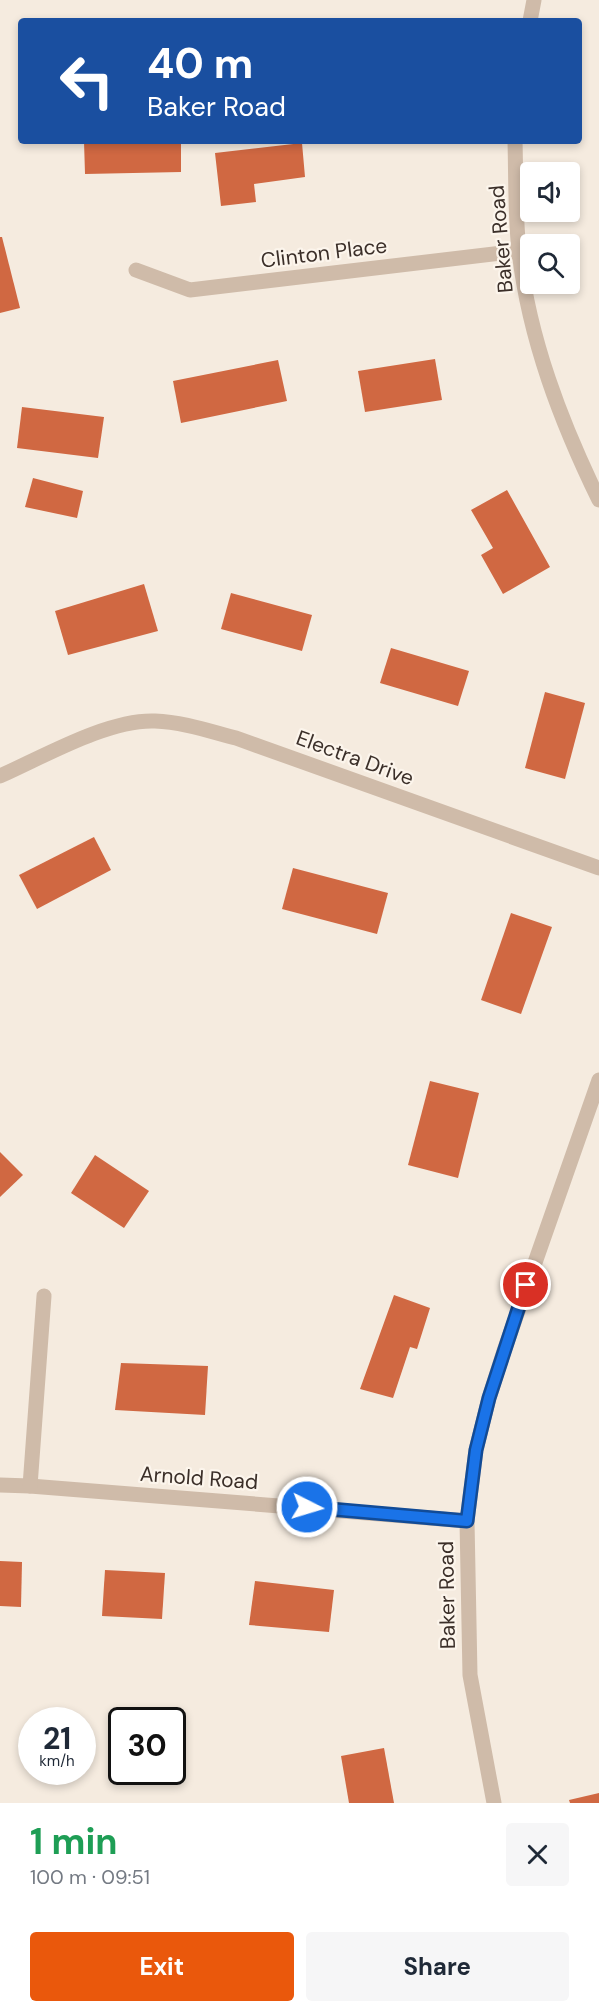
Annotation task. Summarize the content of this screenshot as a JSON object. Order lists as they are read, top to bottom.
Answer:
{
  "streets": {
    "street": [
      "Baker Road",
      "Clinton Place",
      "Electra Drive",
      "Arnold Road"
    ]
  },
  "crossings": [
    ["Baker Road", "Clinton Place"],
    ["Baker Road", "Arnold Road"]
  ],
  "page": {
    "turn": ["40 m", "Baker Road"],
    "speed": "21 km/h",
    "limit": "30",
    "heading": ["1 min", "100 m · 09:51"],
    "buttons": ["Exit", "Share"]
  }
}
